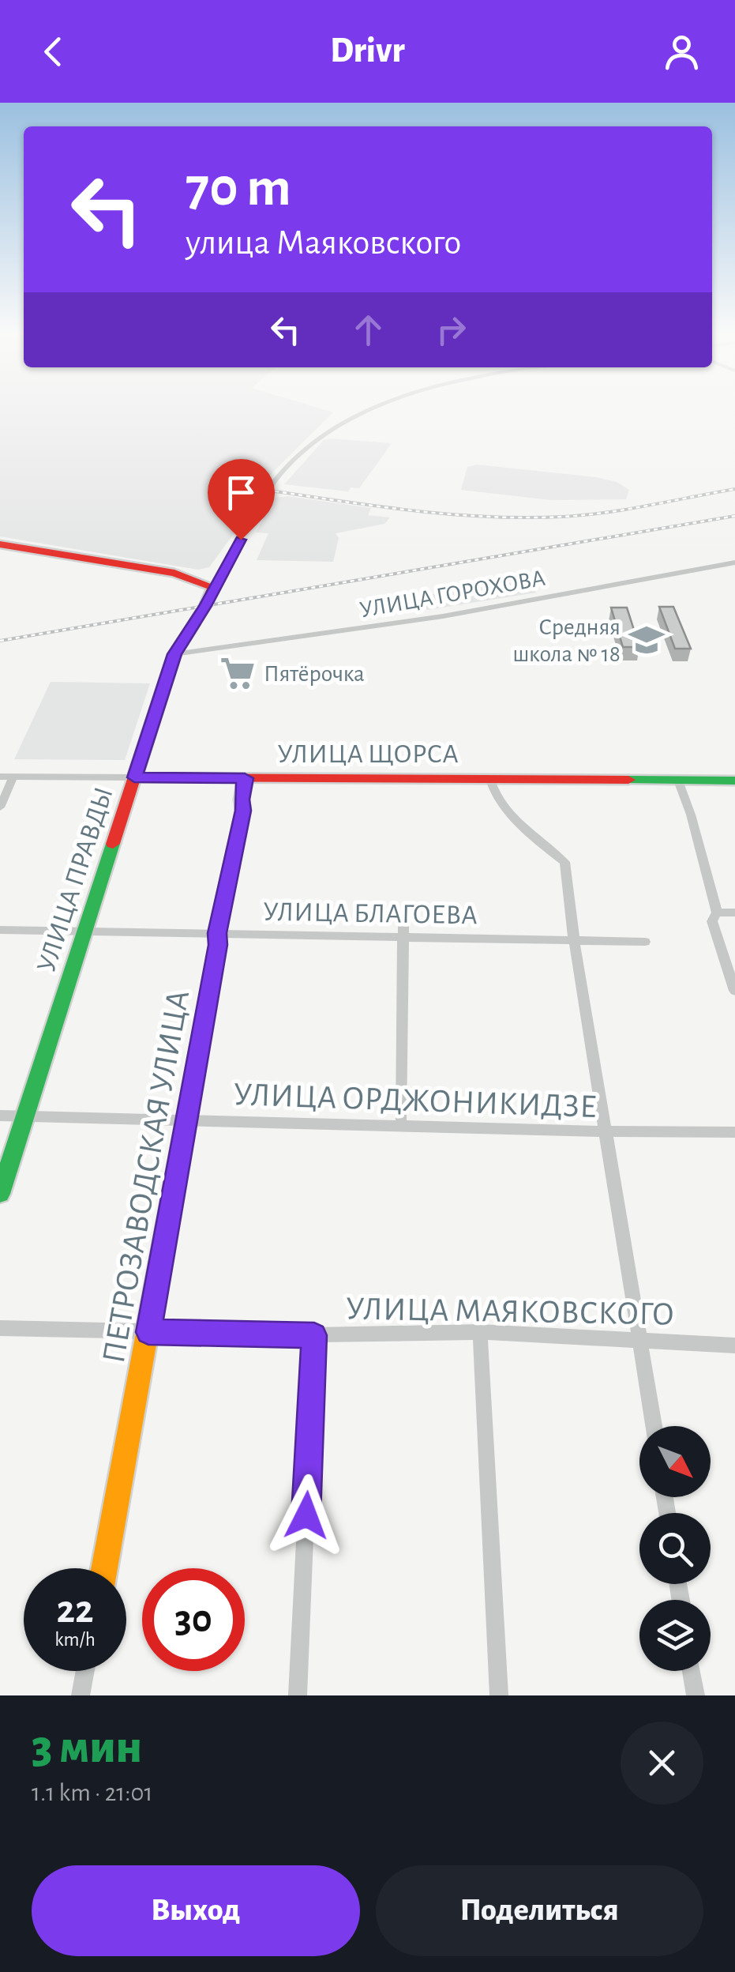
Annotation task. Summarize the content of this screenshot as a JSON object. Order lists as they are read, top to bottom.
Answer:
{
  "streets": {
    "street": [
      "УЛИЦА ГОРОХОВА",
      "УЛИЦА ЩОРСА",
      "УЛИЦА ПРАВДЫ",
      "УЛИЦА БЛАГОЕВА",
      "УЛИЦА ОРДЖОНИКИДЗЕ",
      "ПЕТРОЗАВОДСКАЯ УЛИЦА",
      "УЛИЦА МАЯКОВСКОГО"
    ]
  },
  "crossings": [
    ["УЛИЦА ГОРОХОВА", "УЛИЦА ПРАВДЫ"],
    ["УЛИЦА ЩОРСА", "УЛИЦА ПРАВДЫ"],
    ["УЛИЦА ЩОРСА", "ПЕТРОЗАВОДСКАЯ УЛИЦА"],
    ["УЛИЦА ПРАВДЫ", "УЛИЦА БЛАГОЕВА"],
    ["УЛИЦА ПРАВДЫ", "УЛИЦА ОРДЖОНИКИДЗЕ"],
    ["УЛИЦА БЛАГОЕВА", "ПЕТРОЗАВОДСКАЯ УЛИЦА"],
    ["УЛИЦА ОРДЖОНИКИДЗЕ", "ПЕТРОЗАВОДСКАЯ УЛИЦА"],
    ["ПЕТРОЗАВОДСКАЯ УЛИЦА", "УЛИЦА МАЯКОВСКОГО"]
  ],
  "places": {
    "school or university": ["Средняя школа № 18"],
    "supermarket": ["Пятёрочка"]
  },
  "north": "bottom right",
  "page": {
    "header": "Drivr",
    "turn": ["70 m", "улица Маяковского"],
    "speed": "22 km/h",
    "limit": "30",
    "heading": ["3 мин", "1.1 km · 21:01"],
    "buttons": ["Выход", "Поделиться"]
  }
}
